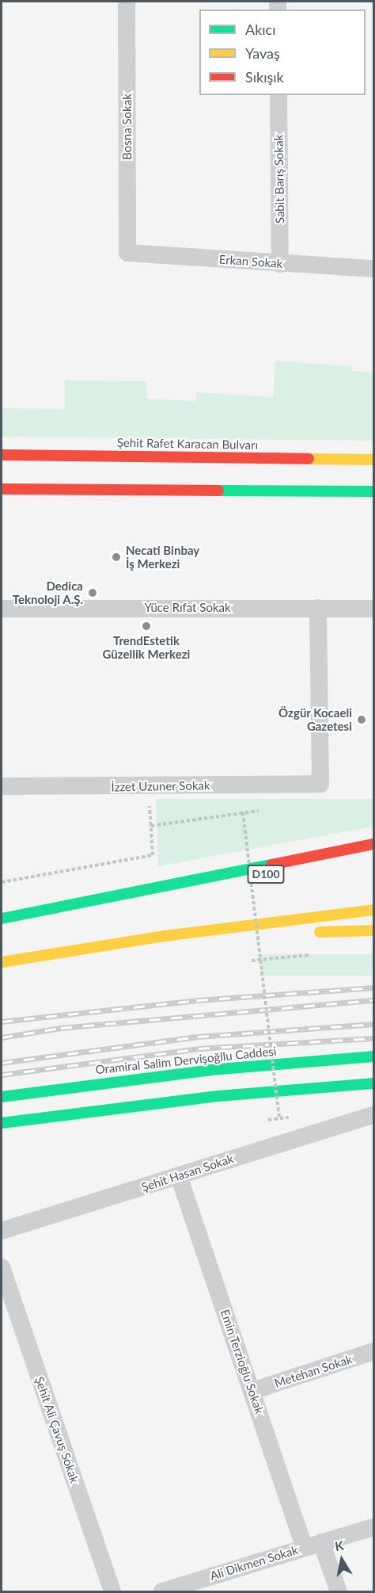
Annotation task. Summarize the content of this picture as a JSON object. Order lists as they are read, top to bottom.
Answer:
{
  "streets": {
    "main road": ["Şehit Rafet Karacan Bulvarı", "D100", "Oramiral Salim Dervişoğllu Caddesi"],
    "street": [
      "Bosna Sokak",
      "Sabit Barış Sokak",
      "Erkan Sokak",
      "Yüce Rıfat Sokak",
      "İzzet Uzuner Sokak",
      "Şehit Hasan Sokak",
      "Emin Terzioğlu Sokak",
      "Metehan Sokak",
      "Şehit Ali Çavuş Sokak",
      "Ali Dikmen Sokak"
    ]
  },
  "crossings": [
    ["Bosna Sokak", "Erkan Sokak"],
    ["Sabit Barış Sokak", "Erkan Sokak"],
    ["Yüce Rıfat Sokak", "İzzet Uzuner Sokak"],
    ["Şehit Hasan Sokak", "Emin Terzioğlu Sokak"],
    ["Emin Terzioğlu Sokak", "Metehan Sokak"],
    ["Emin Terzioğlu Sokak", "Ali Dikmen Sokak"]
  ],
  "places": [
    "Necati Binbay İş Merkezi",
    "Dedica Teknoloji A.Ş.",
    "TrendEstetik Güzellik Merkezi",
    "Özgür Kocaeli Gazetesi"
  ],
  "legend": ["Akıcı", "Yavaş", "Sıkışık"],
  "north": "top"
}
